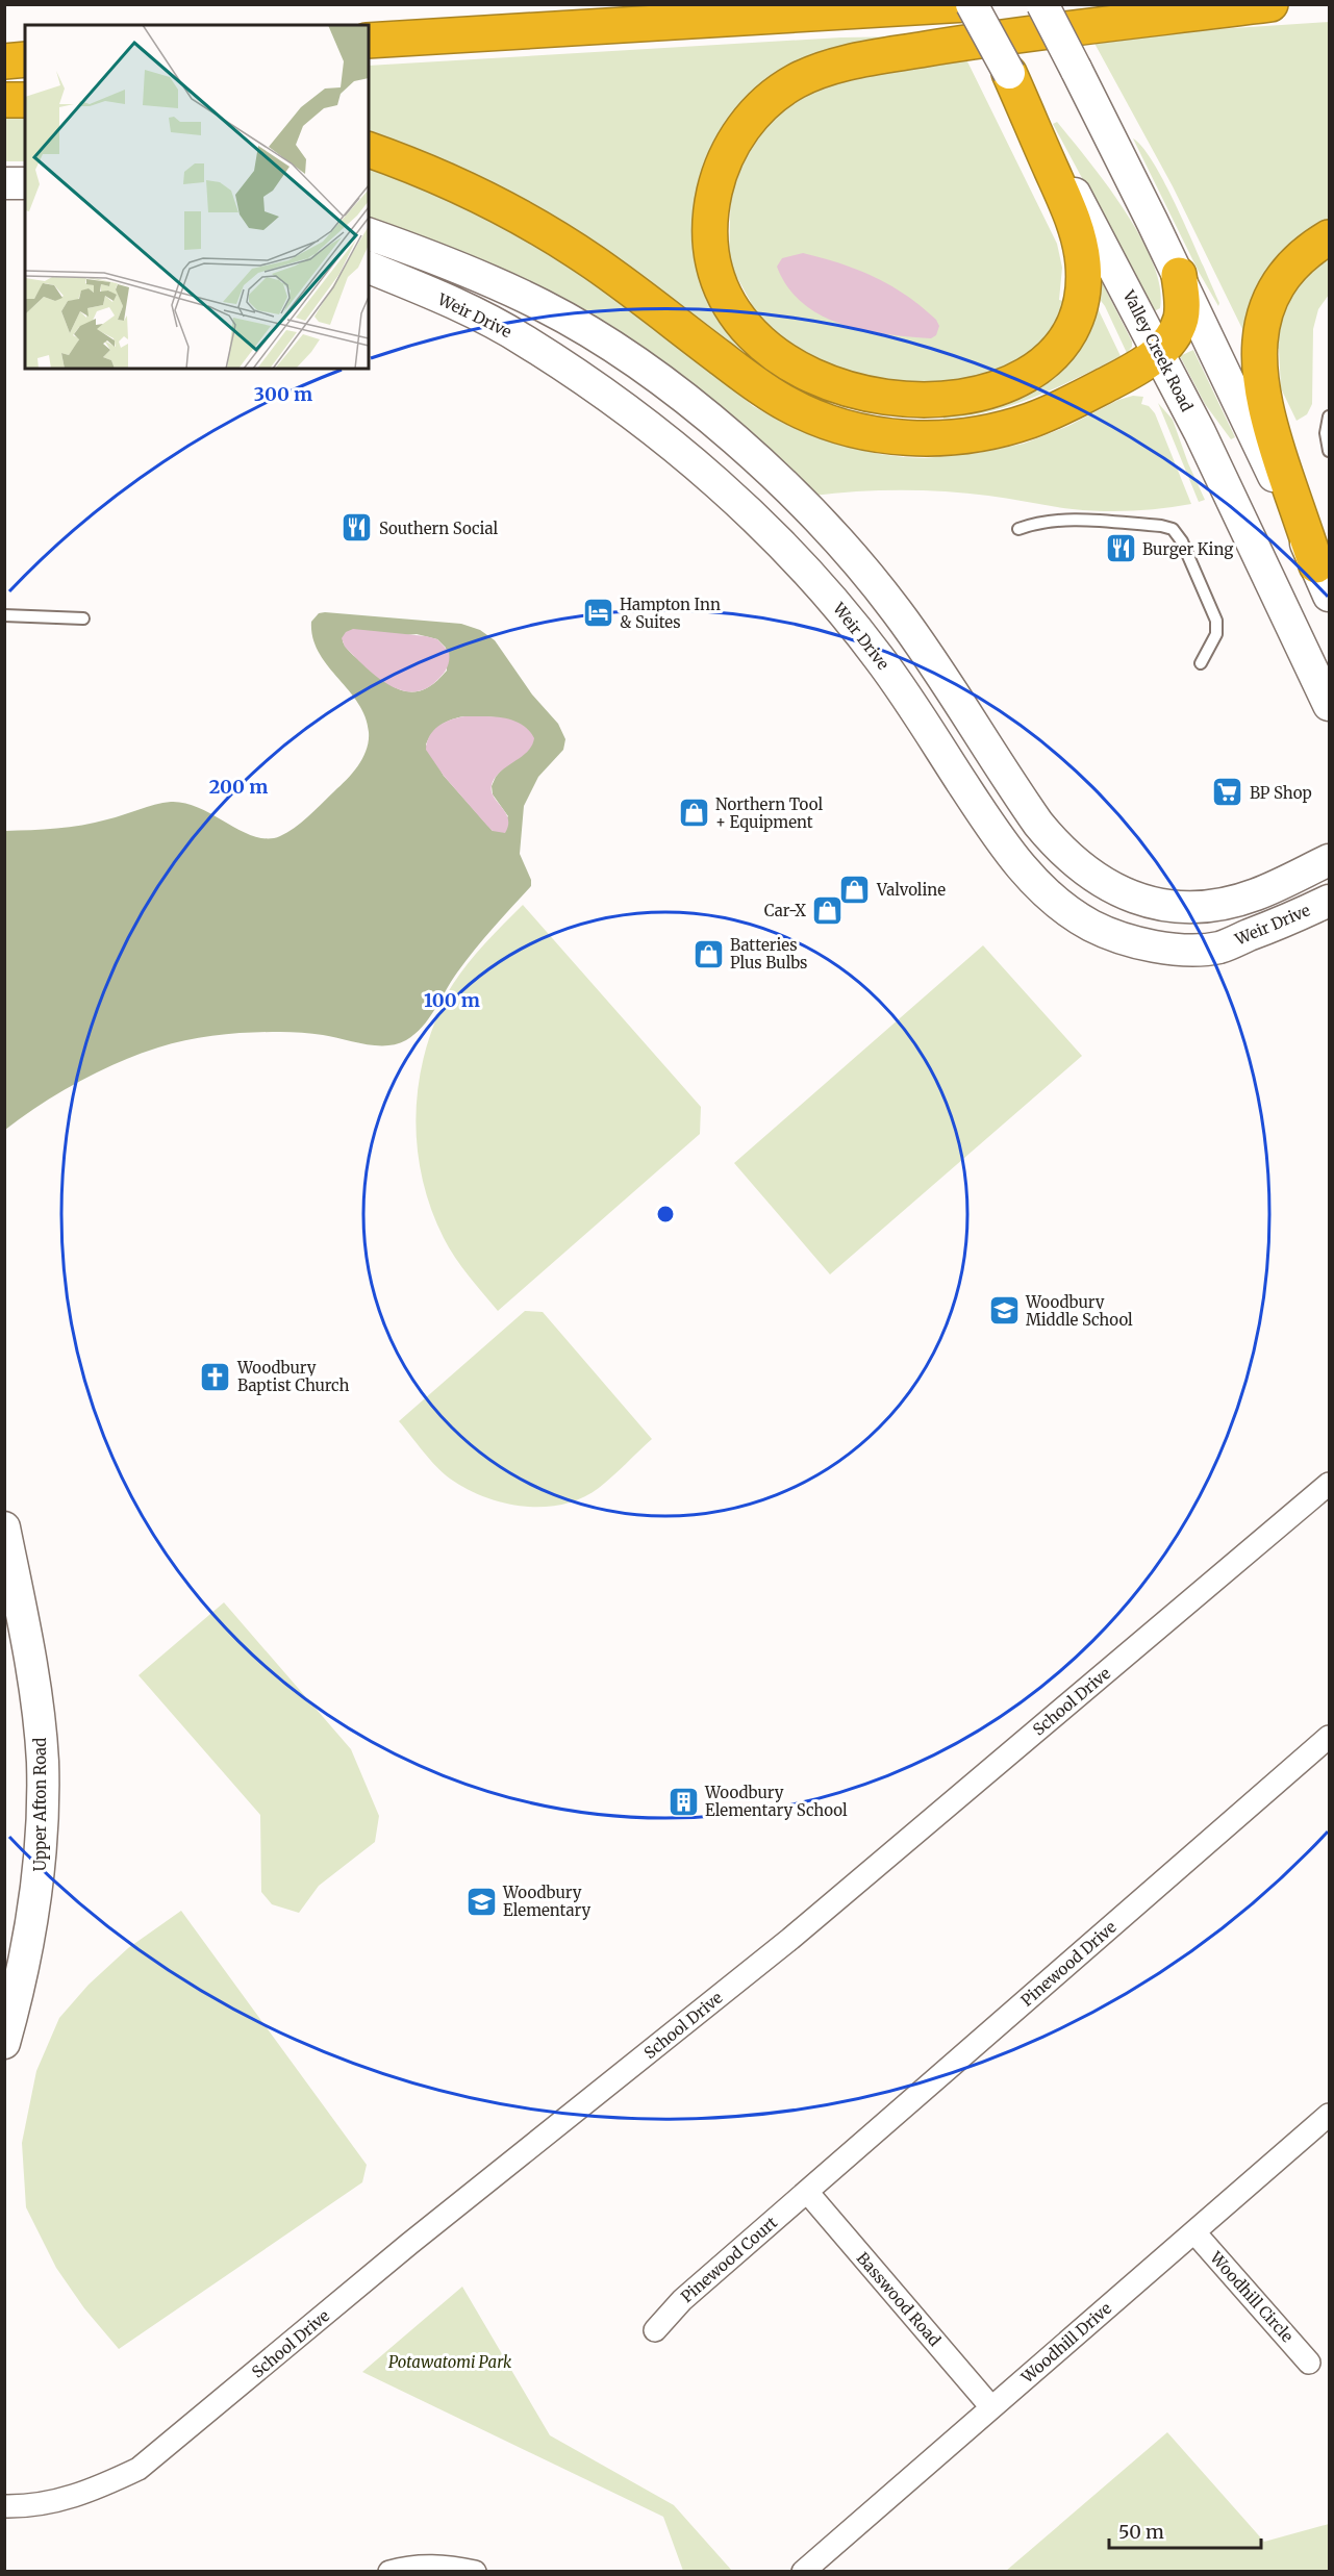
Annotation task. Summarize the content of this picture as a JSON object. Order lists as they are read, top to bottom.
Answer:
{
  "streets": {
    "street": [
      "Weir Drive",
      "Valley Creek Road",
      "School Drive",
      "Upper Afton Road",
      "Pinewood Drive",
      "Pinewood Court",
      "Woodhill Circle",
      "Basswood Road",
      "Woodhill Drive"
    ]
  },
  "crossings": [
    ["Pinewood Drive", "Pinewood Court"],
    ["Pinewood Drive", "Basswood Road"],
    ["Pinewood Court", "Basswood Road"],
    ["Woodhill Circle", "Woodhill Drive"],
    ["Basswood Road", "Woodhill Drive"]
  ],
  "parks": ["Potawatomi Park"],
  "places": {
    "restaurant": ["Southern Social", "Burger King"],
    "hotel": ["Hampton Inn & Suites"],
    "supermarket": ["BP Shop"],
    "shop": [
      "Northern Tool + Equipment",
      "Valvoline",
      "Car-X",
      "Batteries Plus Bulbs"
    ],
    "school or university": ["Woodbury Middle School", "Woodbury Elementary"],
    "church": ["Woodbury Baptist Church"],
    "building": ["Woodbury Elementary School"]
  },
  "scale_bar": "50 m",
  "rings": ["300 m", "200 m", "100 m"]
}
